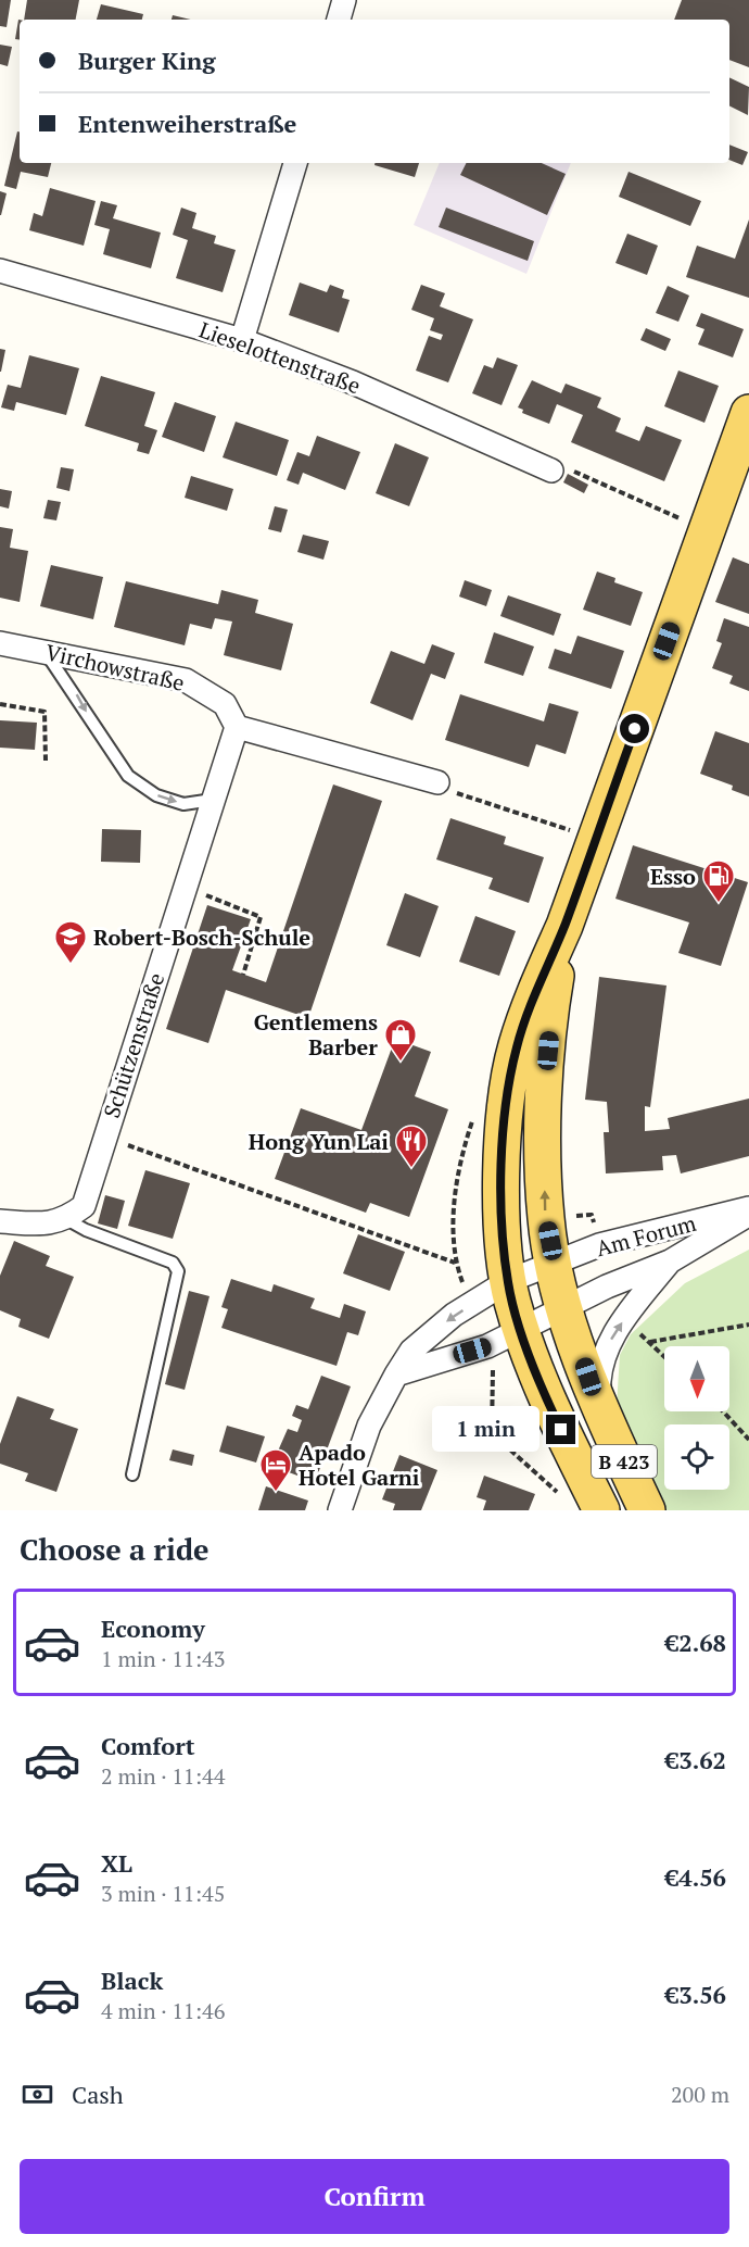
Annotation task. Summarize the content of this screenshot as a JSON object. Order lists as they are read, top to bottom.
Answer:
{
  "streets": {
    "main road": ["B 423"],
    "street": [
      "Lieselottenstraße",
      "Virchowstraße",
      "Schützenstraße",
      "Am Forum"
    ]
  },
  "crossings": [
    ["Virchowstraße", "Schützenstraße"],
    ["Am Forum", "B 423"]
  ],
  "places": {
    "fuel station": ["Esso"],
    "school or university": ["Robert-Bosch-Schule"],
    "shop": ["Gentlemens Barber"],
    "restaurant": ["Hong Yun Lai"],
    "hotel": ["Apado Hotel Garni"]
  },
  "north": "bottom",
  "page": {
    "banner": ["Burger King", "Entenweiherstraße"],
    "bubble": "1 min",
    "heading": "Choose a ride",
    "list": [
      {
        "name": "Economy",
        "note": "1 min · 11:43",
        "value": "€2.68"
      },
      {
        "name": "Comfort",
        "note": "2 min · 11:44",
        "value": "€3.62"
      },
      {
        "name": "XL",
        "note": "3 min · 11:45",
        "value": "€4.56"
      },
      {
        "name": "Black",
        "note": "4 min · 11:46",
        "value": "€3.56"
      }
    ],
    "pay": ["Cash", "200 m"],
    "buttons": "Confirm"
  }
}
